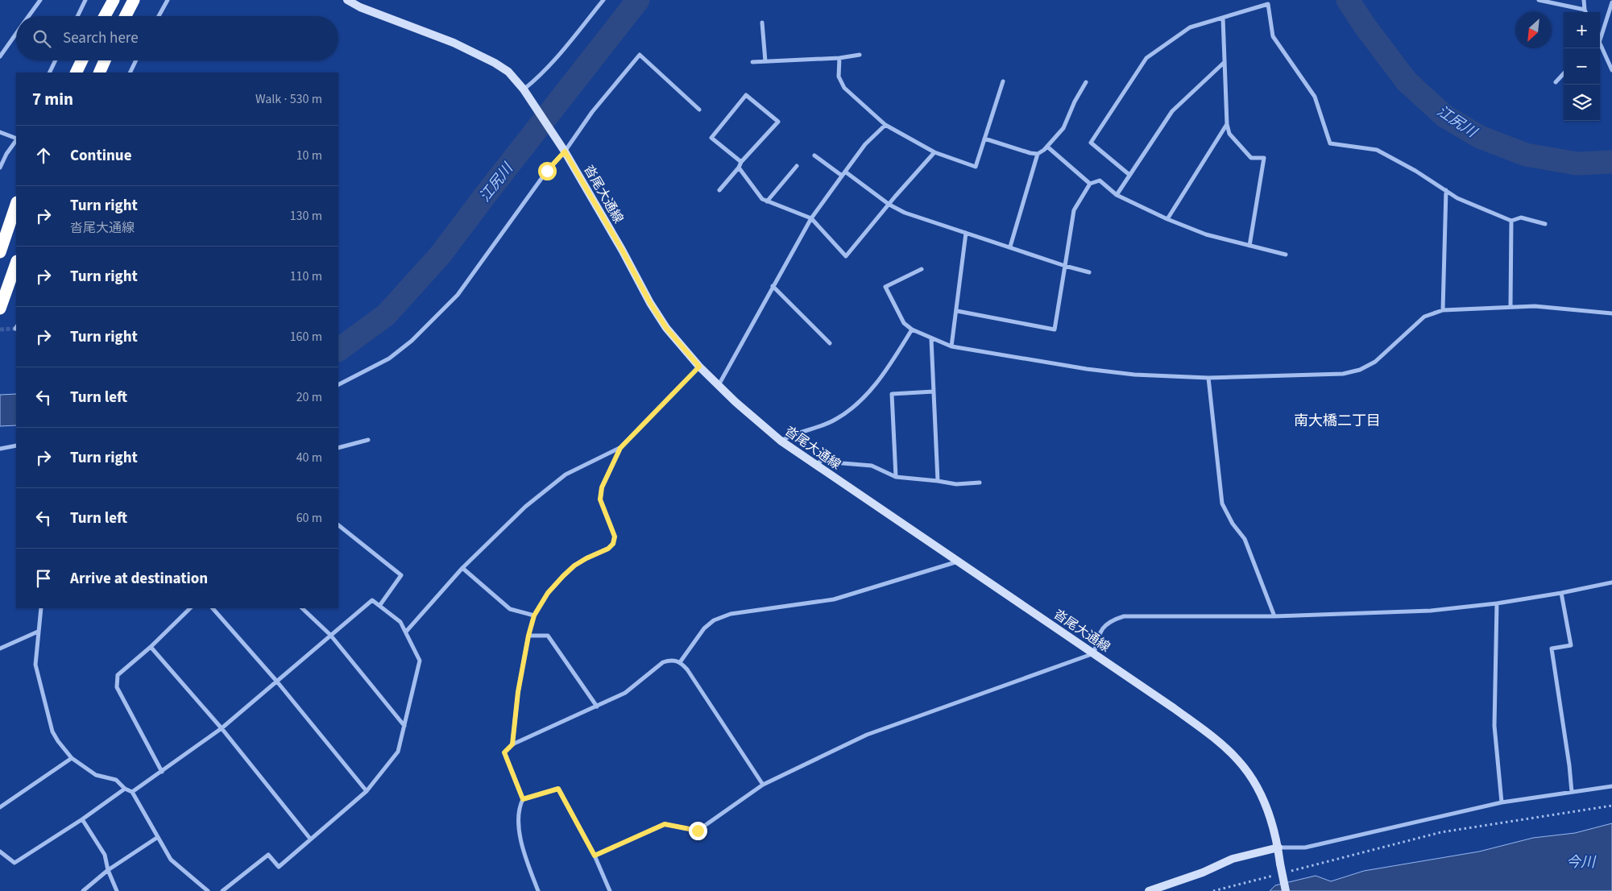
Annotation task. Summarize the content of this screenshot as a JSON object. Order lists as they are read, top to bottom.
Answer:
{
  "streets": {
    "main road": ["沓尾大通線"]
  },
  "districts": ["南大橋二丁目"],
  "water": ["江尻川", "今川"],
  "north": "bottom left",
  "page": {
    "map_buttons": ["+", "−"],
    "search": "Search here",
    "heading": ["7 min", "Walk · 530 m"],
    "list": [
      ["Continue", "10 m"],
      ["Turn right", "沓尾大通線", "130 m"],
      ["Turn right", "110 m"],
      ["Turn right", "160 m"],
      ["Turn left", "20 m"],
      ["Turn right", "40 m"],
      ["Turn left", "60 m"],
      "Arrive at destination"
    ]
  }
}
